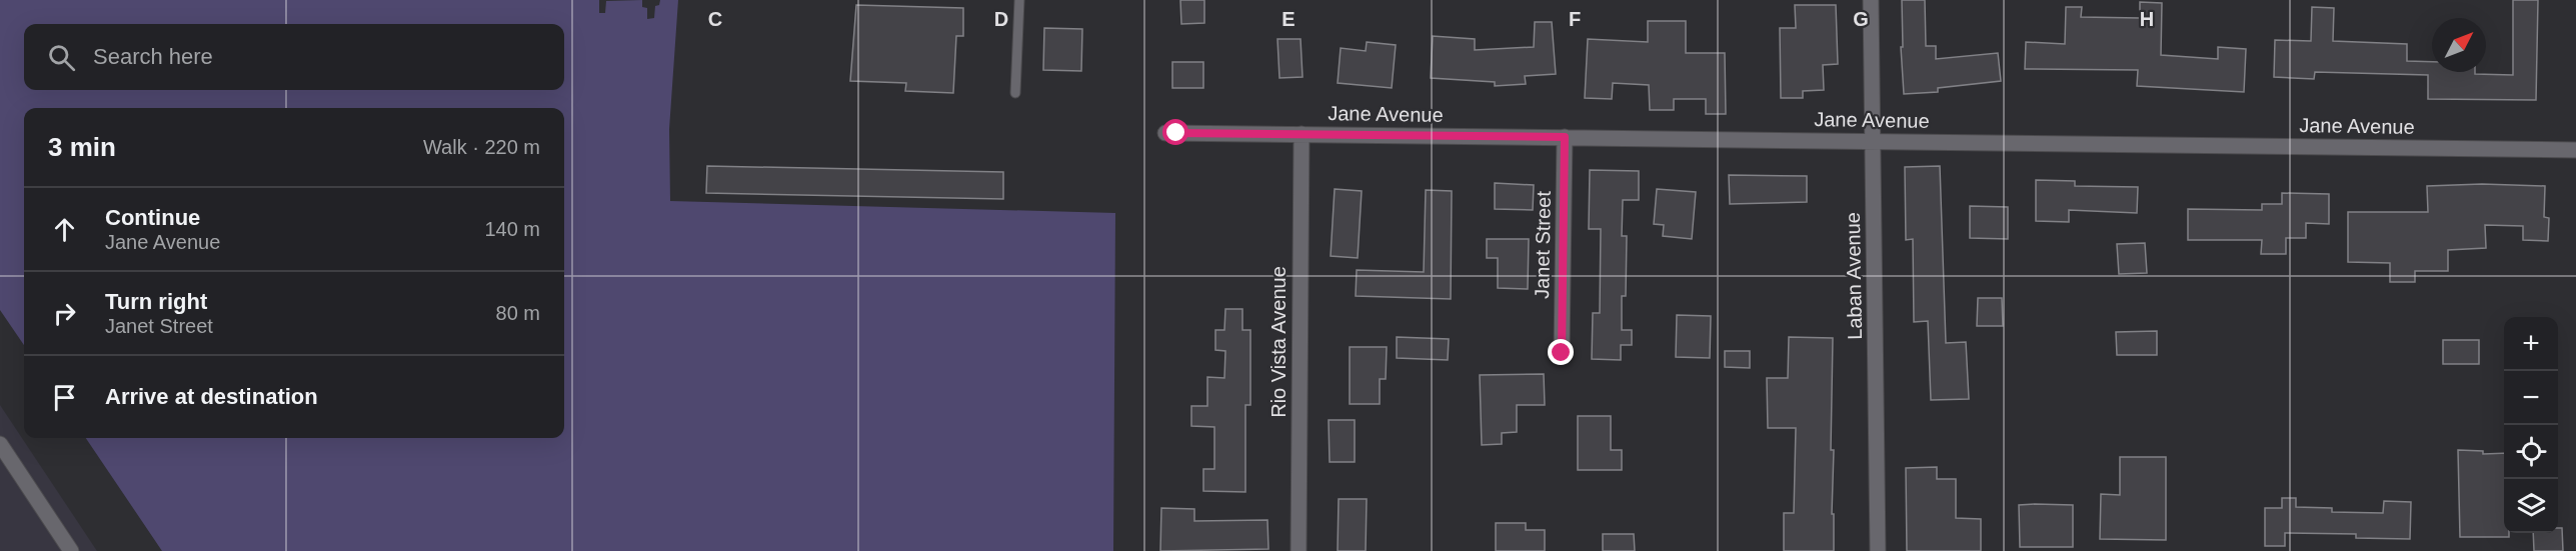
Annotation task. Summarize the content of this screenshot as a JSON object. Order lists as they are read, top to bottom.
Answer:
{
  "streets": {
    "street": [
      "Jane Avenue",
      "Janet Street",
      "Laban Avenue",
      "Rio Vista Avenue"
    ]
  },
  "crossings": [
    ["Jane Avenue", "Janet Street"],
    ["Jane Avenue", "Laban Avenue"],
    ["Jane Avenue", "Rio Vista Avenue"]
  ],
  "north": "top right",
  "page": {
    "search": "Search here",
    "heading": ["3 min", "Walk · 220 m"],
    "list": [
      ["Continue", "Jane Avenue", "140 m"],
      ["Turn right", "Janet Street", "80 m"],
      "Arrive at destination"
    ],
    "map_buttons": ["+", "−"]
  },
  "grid": {
    "columns": [
      "C",
      "D",
      "E",
      "F",
      "G",
      "H"
    ]
  }
}
